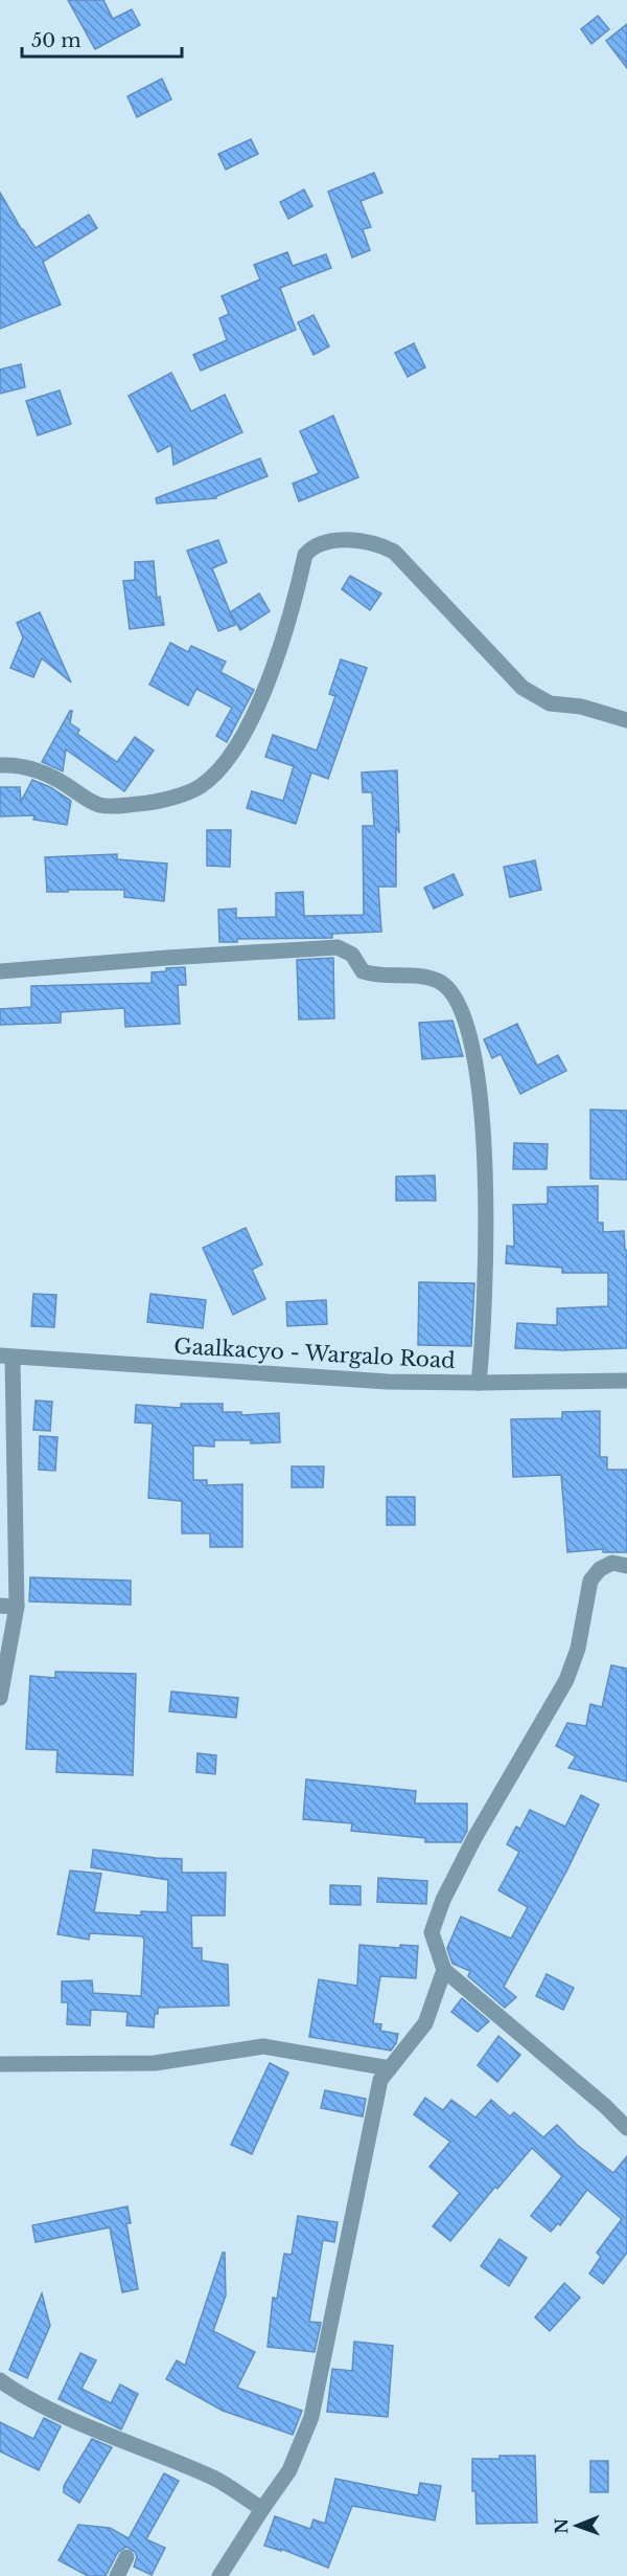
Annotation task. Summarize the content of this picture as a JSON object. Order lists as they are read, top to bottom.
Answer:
{
  "streets": {
    "street": ["Gaalkacyo - Wargalo Road"]
  },
  "scale_bar": "50 m",
  "north": "left"
}
